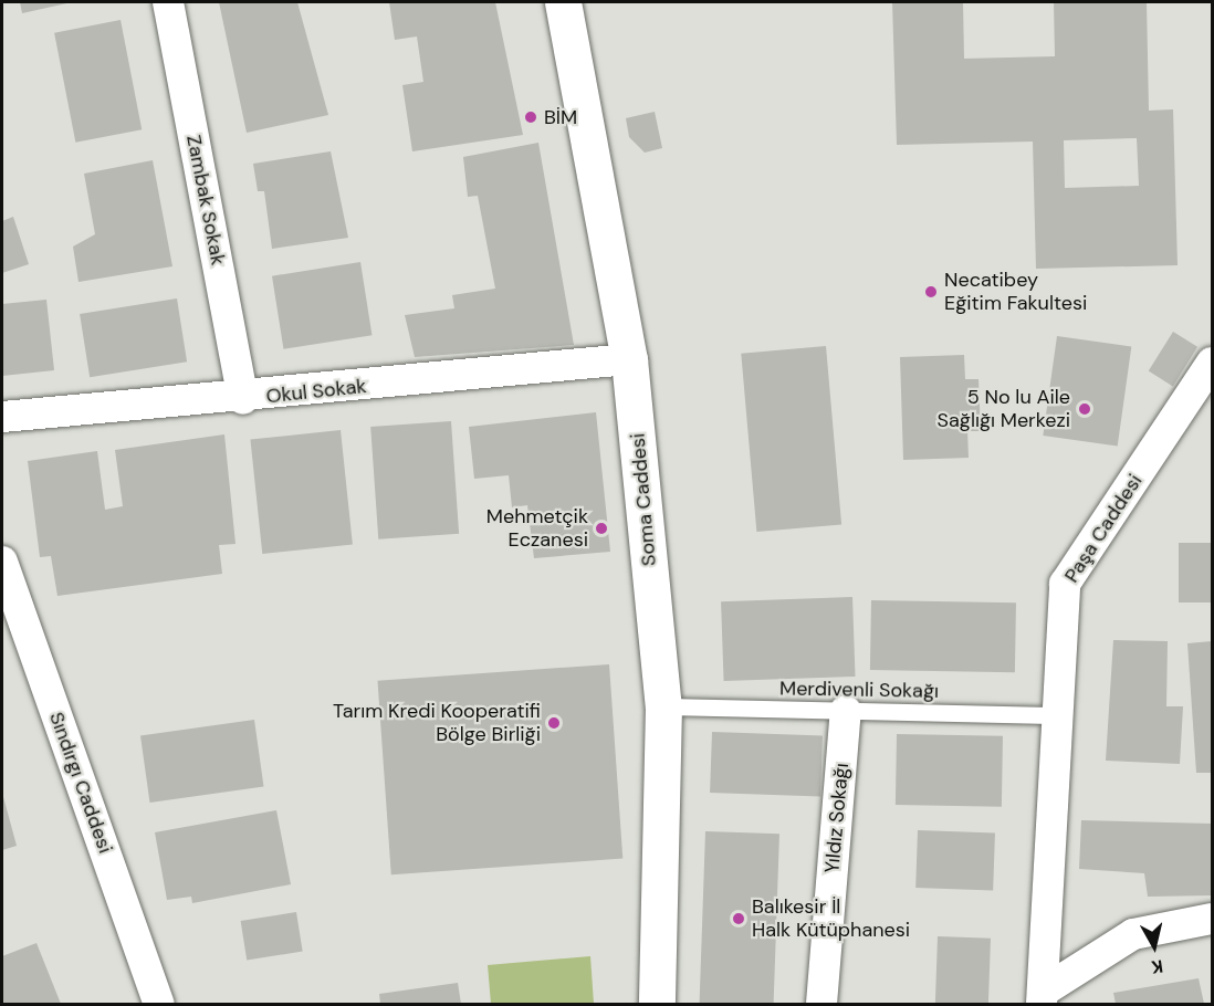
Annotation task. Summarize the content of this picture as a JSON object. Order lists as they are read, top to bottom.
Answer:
{
  "streets": {
    "main road": ["Soma Caddesi"],
    "street": [
      "Zambak Sokak",
      "Okul Sokak",
      "Paşa Caddesi",
      "Sındırgı Caddesi",
      "Yıldız Sokağı"
    ],
    "lane": ["Merdivenli Sokağı"]
  },
  "crossings": [
    ["Zambak Sokak", "Okul Sokak"],
    ["Okul Sokak", "Soma Caddesi"],
    ["Soma Caddesi", "Merdivenli Sokağı"],
    ["Paşa Caddesi", "Merdivenli Sokağı"],
    ["Merdivenli Sokağı", "Yıldız Sokağı"]
  ],
  "places": [
    "BİM",
    "Necatibey Eğitim Fakultesi",
    "5 No lu Aile Sağlığı Merkezi",
    "Mehmetçik Eczanesi",
    "Tarım Kredi Kooperatifi Bölge Birliği",
    "Balıkesir İl Halk Kütüphanesi"
  ],
  "north": "bottom"
}
